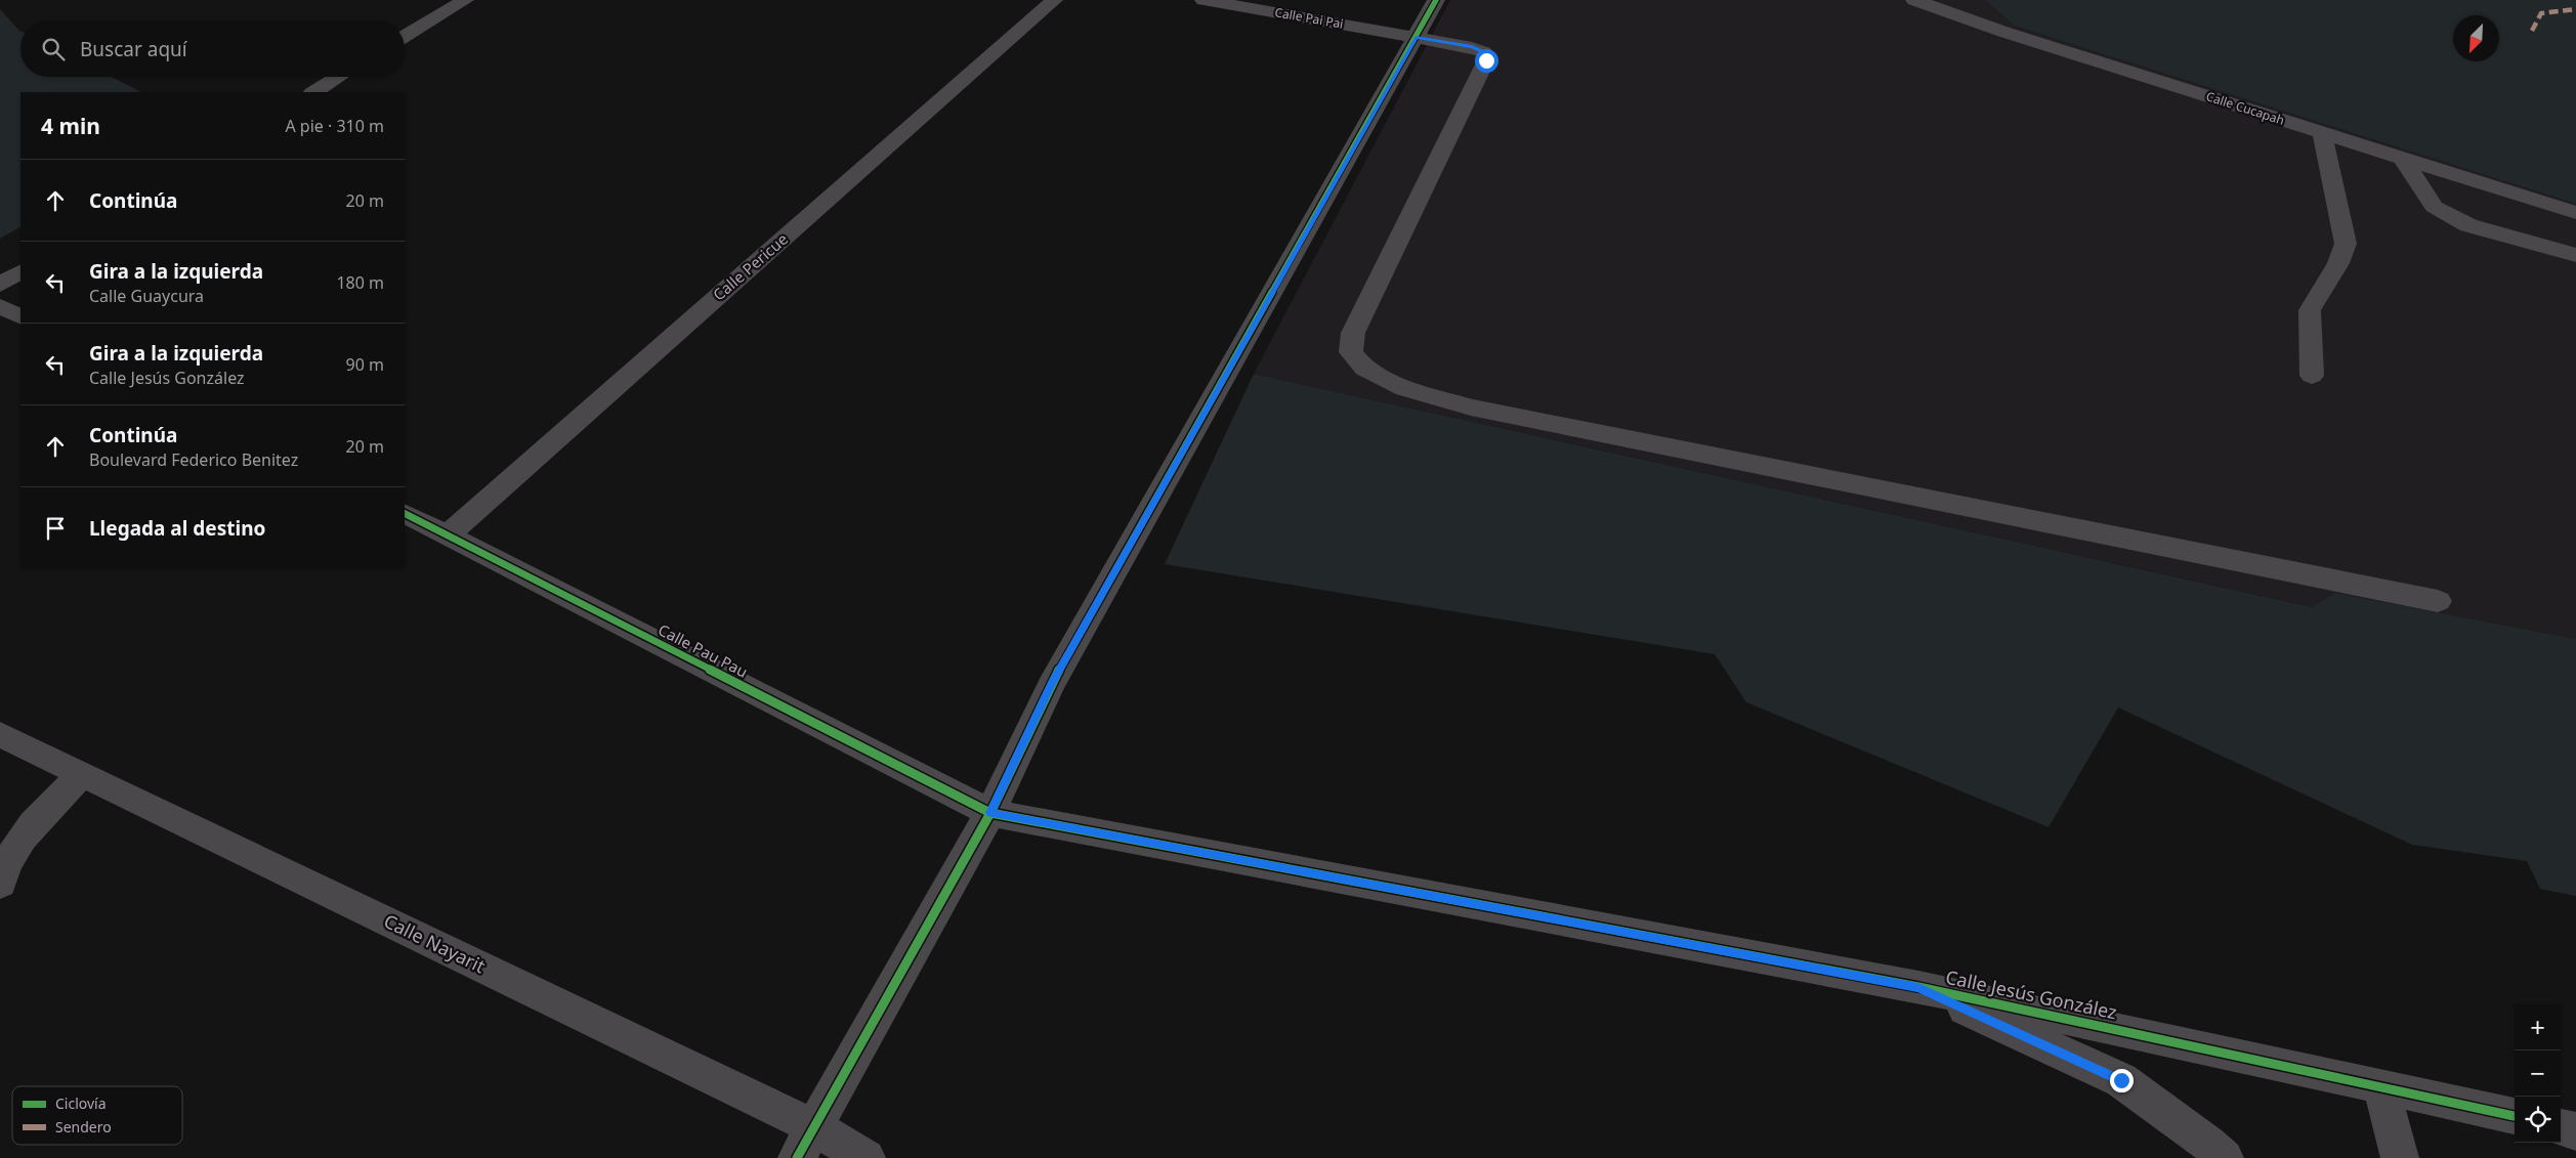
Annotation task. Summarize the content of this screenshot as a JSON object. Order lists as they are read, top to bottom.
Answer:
{
  "streets": {
    "street": [
      "Calle Pai Pai",
      "Calle Cucapah",
      "Calle Pericue",
      "Calle Pau Pau",
      "Calle Nayarit",
      "Calle Jesús González"
    ]
  },
  "crossings": [
    ["Calle Pericue", "Calle Pau Pau"],
    ["Calle Pau Pau", "Calle Jesús González"]
  ],
  "legend": ["Ciclovía", "Sendero"],
  "north": "bottom left",
  "page": {
    "search": "Buscar aquí",
    "heading": ["4 min", "A pie · 310 m"],
    "list": [
      ["Continúa", "20 m"],
      ["Gira a la izquierda", "Calle Guaycura", "180 m"],
      ["Gira a la izquierda", "Calle Jesús González", "90 m"],
      ["Continúa", "Boulevard Federico Benitez", "20 m"],
      "Llegada al destino"
    ],
    "map_buttons": ["+", "−"]
  }
}
